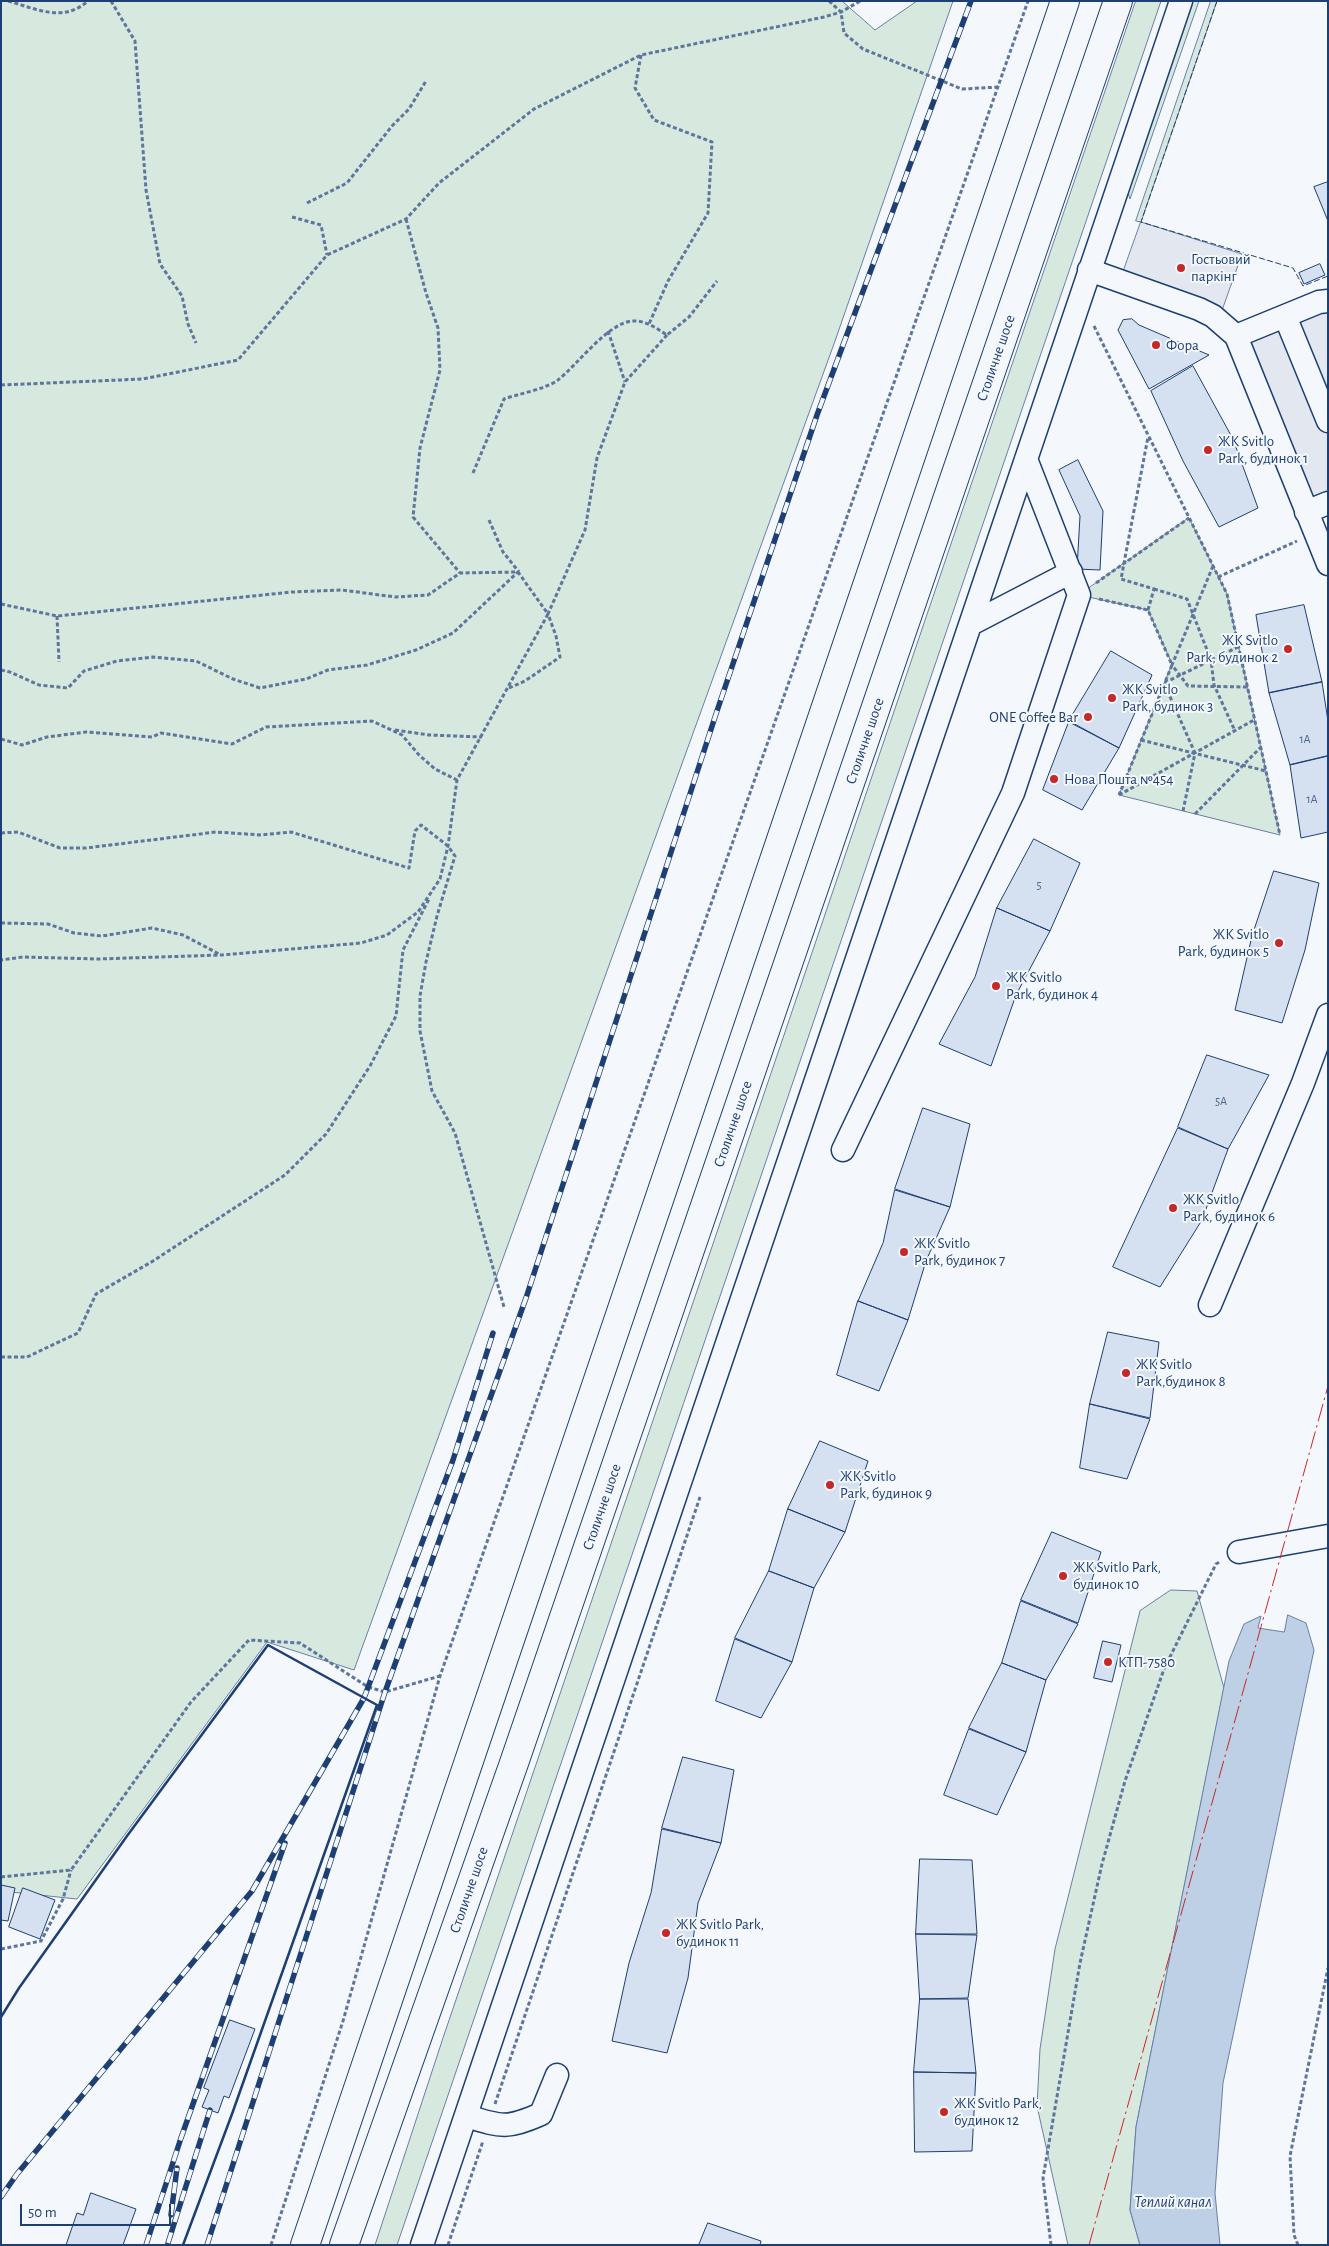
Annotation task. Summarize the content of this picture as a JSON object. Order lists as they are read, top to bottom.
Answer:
{
  "streets": {
    "highway": ["Столичне шосе"]
  },
  "water": ["Теплий канал"],
  "places": [
    "Гостьовий паркінг",
    "Фора",
    "ЖК Svitlo Park, будинок 1",
    "ЖК Svitlo Park, будинок 2",
    "ЖК Svitlo Park, будинок 3",
    "ONE Coffee Bar",
    "Нова Пошта №454",
    "ЖК Svitlo Park, будинок 5",
    "ЖК Svitlo Park, будинок 4",
    "ЖК Svitlo Park, будинок 6",
    "ЖК Svitlo Park, будинок 7",
    "ЖК Svitlo Park,будинок 8",
    "ЖК Svitlo Park, будинок 9",
    "ЖК Svitlo Park, будинок 10",
    "КТП-7580",
    "ЖК Svitlo Park, будинок 11",
    "ЖК Svitlo Park, будинок 12"
  ],
  "house_numbers": [
    "1А",
    "1А",
    "5",
    "5А"
  ],
  "scale_bar": "50 m"
}
